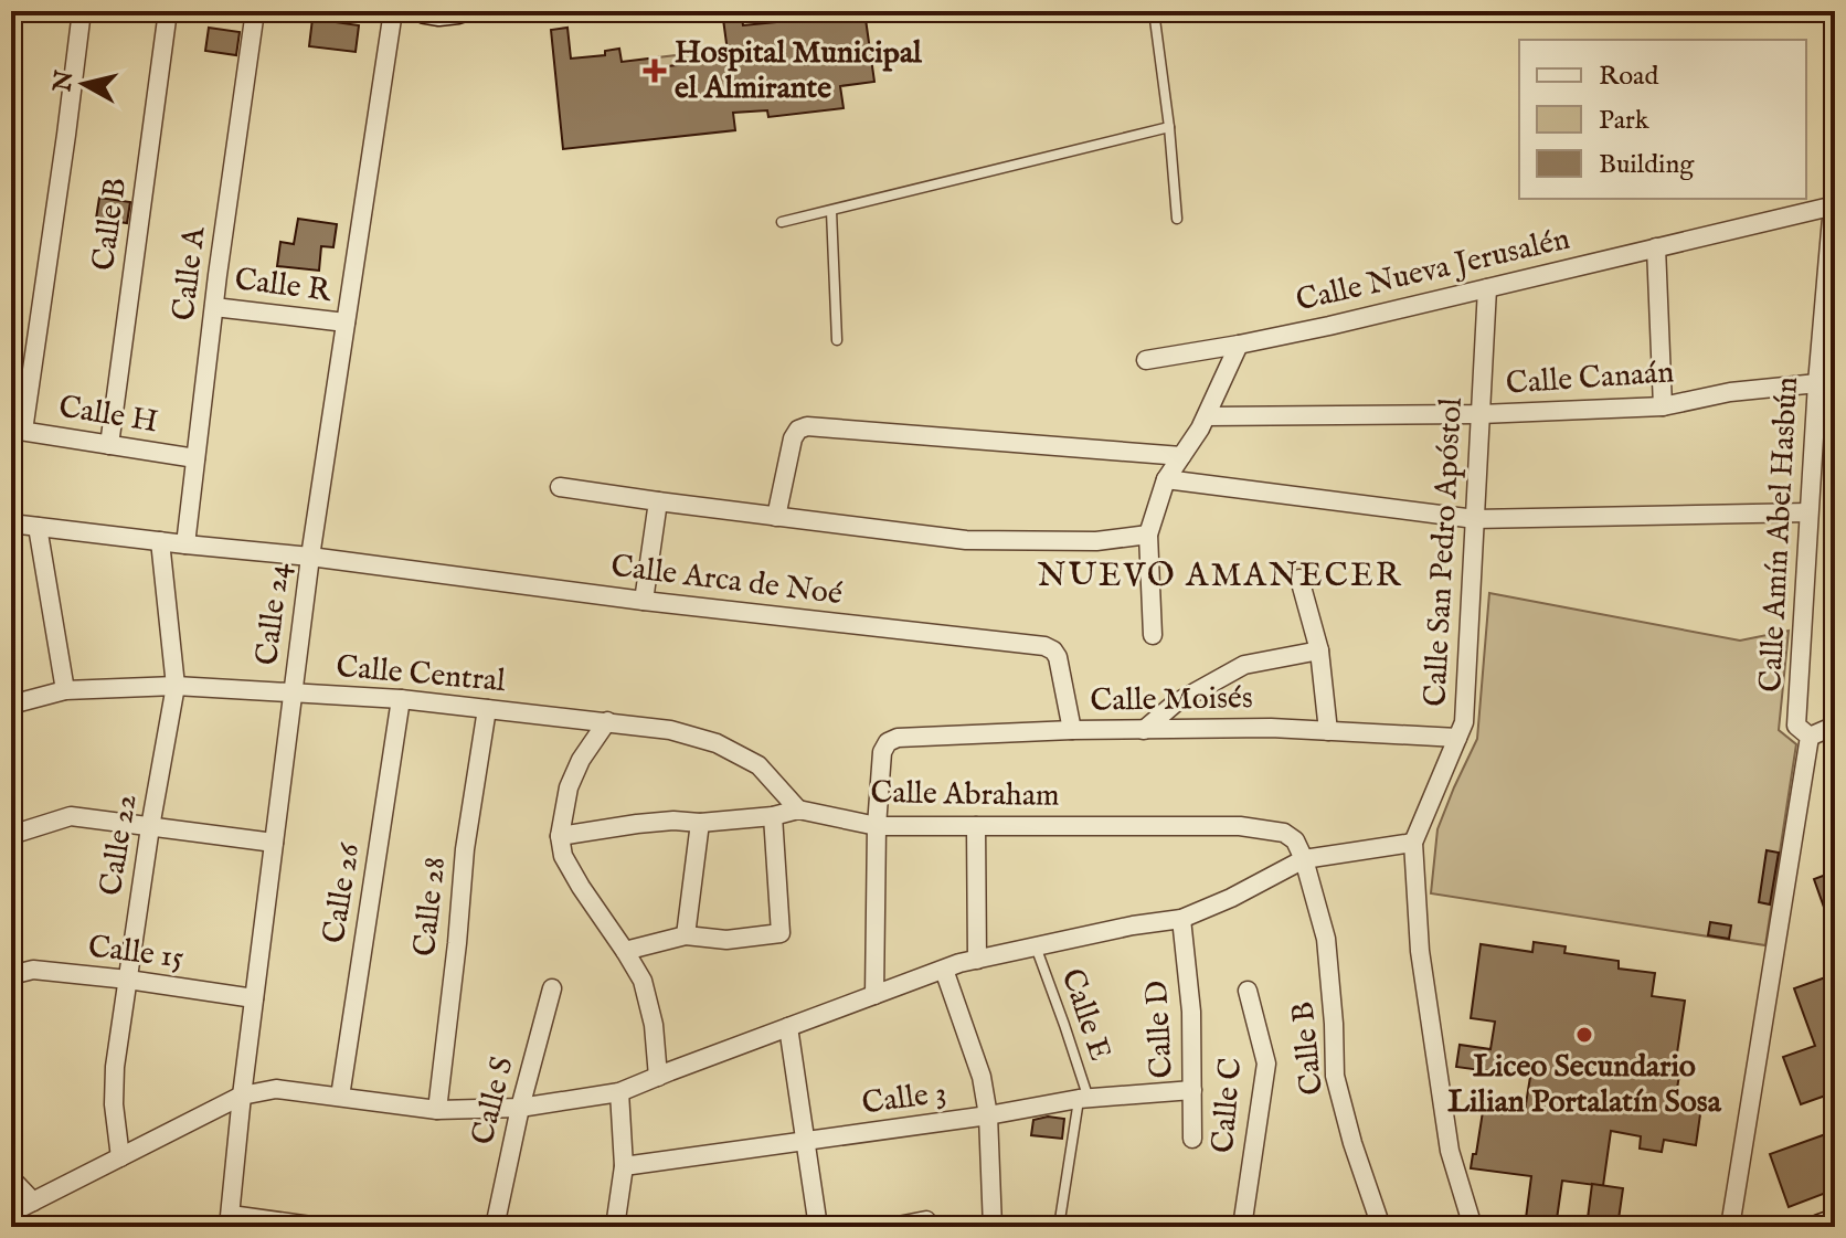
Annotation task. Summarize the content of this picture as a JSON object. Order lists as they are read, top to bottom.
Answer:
{
  "streets": {
    "street": [
      "Calle B",
      "Calle Nueva Jerusalén",
      "Calle A",
      "Calle R",
      "Calle Canaán",
      "Calle H",
      "Calle Amín Abel Hasbún",
      "Calle San Pedro Apóstol",
      "Calle Arca de Noé",
      "Calle 24",
      "Calle Central",
      "Calle Moisés",
      "Calle Abraham",
      "Calle 22",
      "Calle 26",
      "Calle 28",
      "Calle 15",
      "Calle D",
      "Calle 3",
      "Calle S",
      "Calle C"
    ],
    "lane": ["Calle E"]
  },
  "crossings": [
    ["Calle B", "Calle H"],
    ["Calle B", "Calle Abraham"],
    ["Calle Nueva Jerusalén", "Calle Amín Abel Hasbún"],
    ["Calle Nueva Jerusalén", "Calle San Pedro Apóstol"],
    ["Calle A", "Calle R"],
    ["Calle A", "Calle H"],
    ["Calle A", "Calle Arca de Noé"],
    ["Calle R", "Calle 24"],
    ["Calle Canaán", "Calle Amín Abel Hasbún"],
    ["Calle Canaán", "Calle San Pedro Apóstol"],
    ["Calle San Pedro Apóstol", "Calle Moisés"],
    ["Calle Arca de Noé", "Calle 24"],
    ["Calle Arca de Noé", "Calle Moisés"],
    ["Calle Arca de Noé", "Calle 22"],
    ["Calle 24", "Calle Central"],
    ["Calle 24", "Calle 15"],
    ["Calle Central", "Calle Abraham"],
    ["Calle Central", "Calle 22"],
    ["Calle Central", "Calle 26"],
    ["Calle Central", "Calle 28"],
    ["Calle Moisés", "Calle Abraham"],
    ["Calle 22", "Calle 15"],
    ["Calle E", "Calle 3"],
    ["Calle D", "Calle 3"]
  ],
  "districts": ["NUEVO AMANECER"],
  "places": {
    "health": ["Hospital Municipal el Almirante"],
    "other": ["Liceo Secundario Lilian Portalatín Sosa"]
  },
  "legend": ["Road", "Park", "Building"],
  "north": "left"
}
